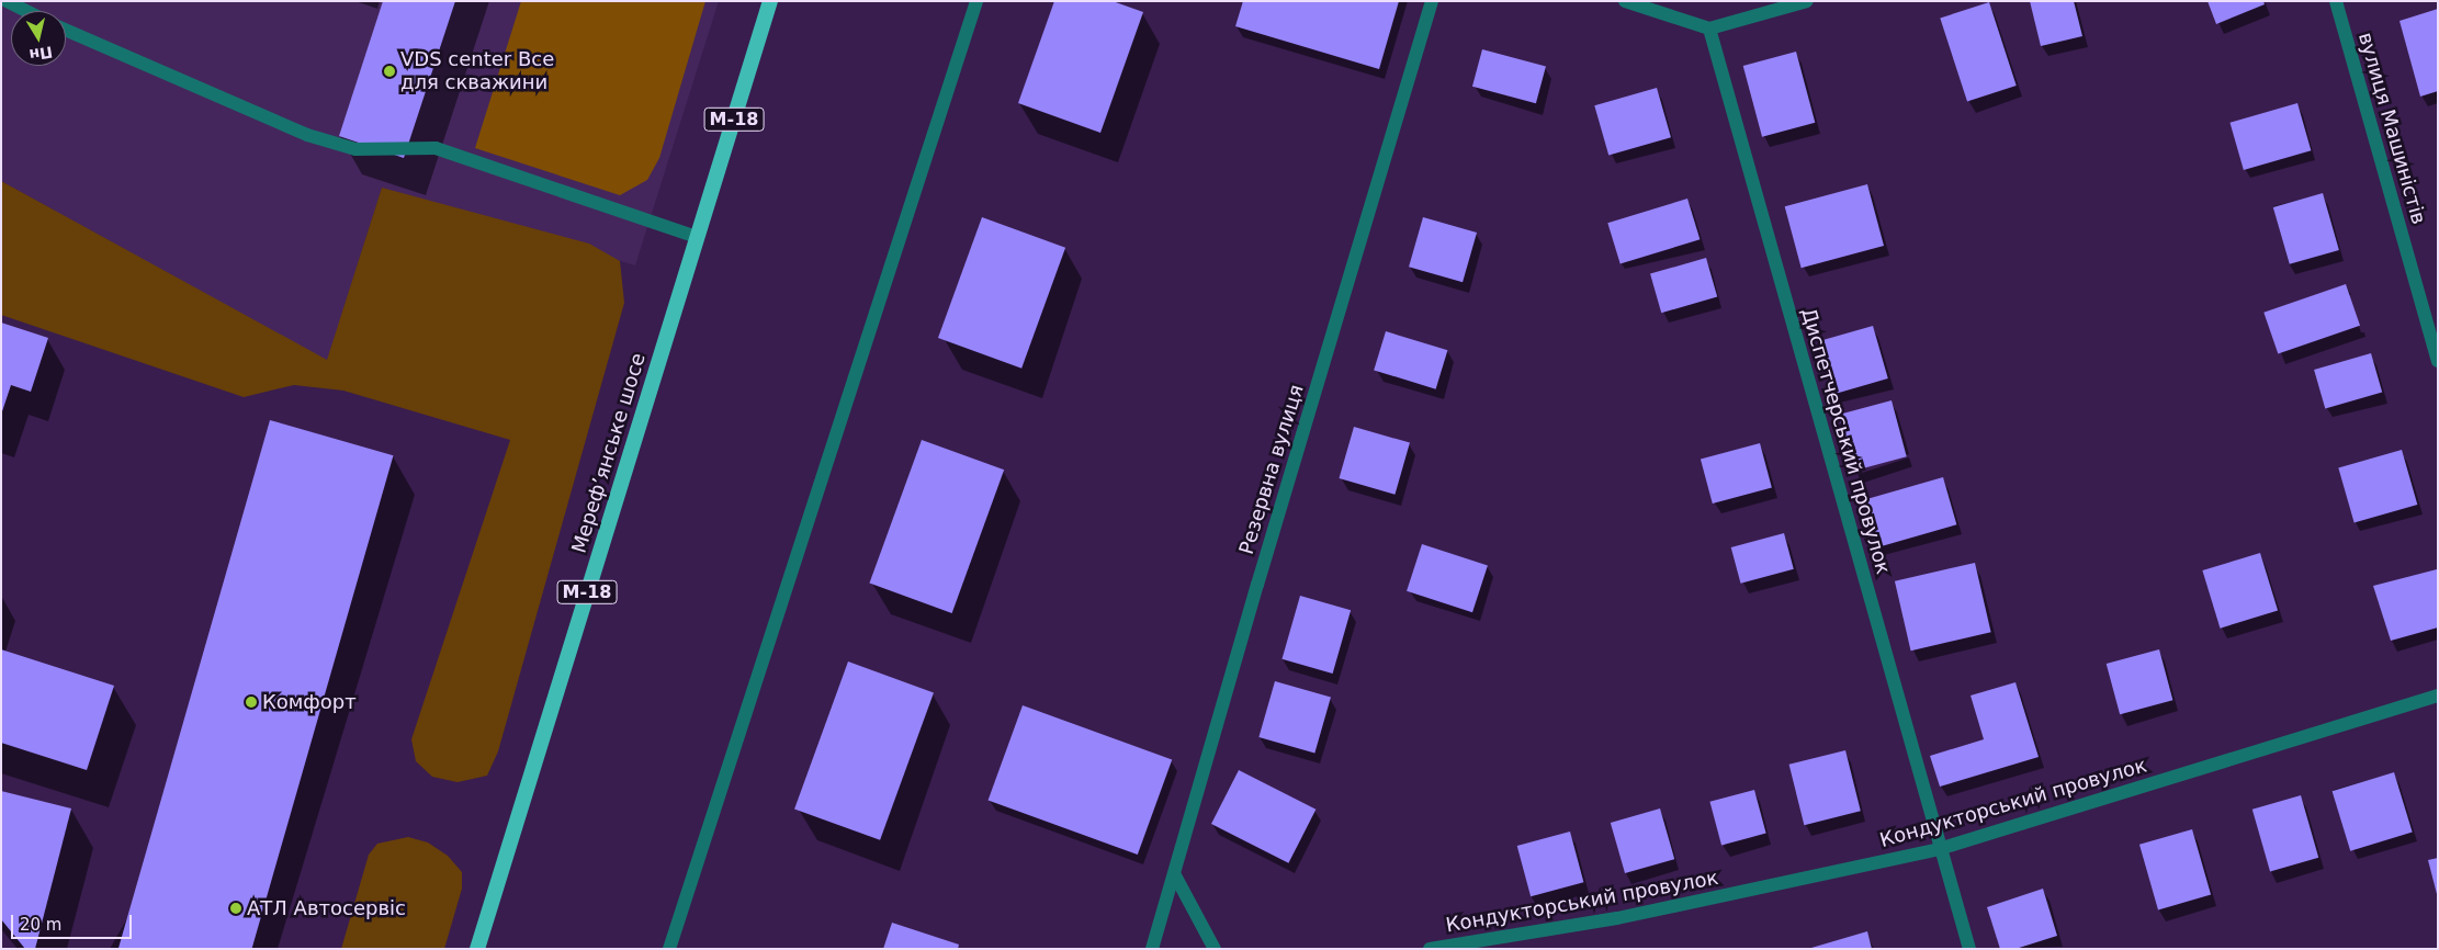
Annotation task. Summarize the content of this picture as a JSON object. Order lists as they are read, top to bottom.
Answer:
{
  "streets": {
    "highway": ["М-18", "Мереф’янське шосе"],
    "street": [
      "вулиця Машиністів",
      "Диспетчерський провулок",
      "Резервна вулиця",
      "Кондукторський провулок"
    ]
  },
  "crossings": [
    ["Диспетчерський провулок", "Кондукторський провулок"]
  ],
  "places": ["VDS center Все для скважини", "Комфорт", "АТЛ Автосервіс"],
  "scale_bar": "20 m",
  "north": "bottom"
}
